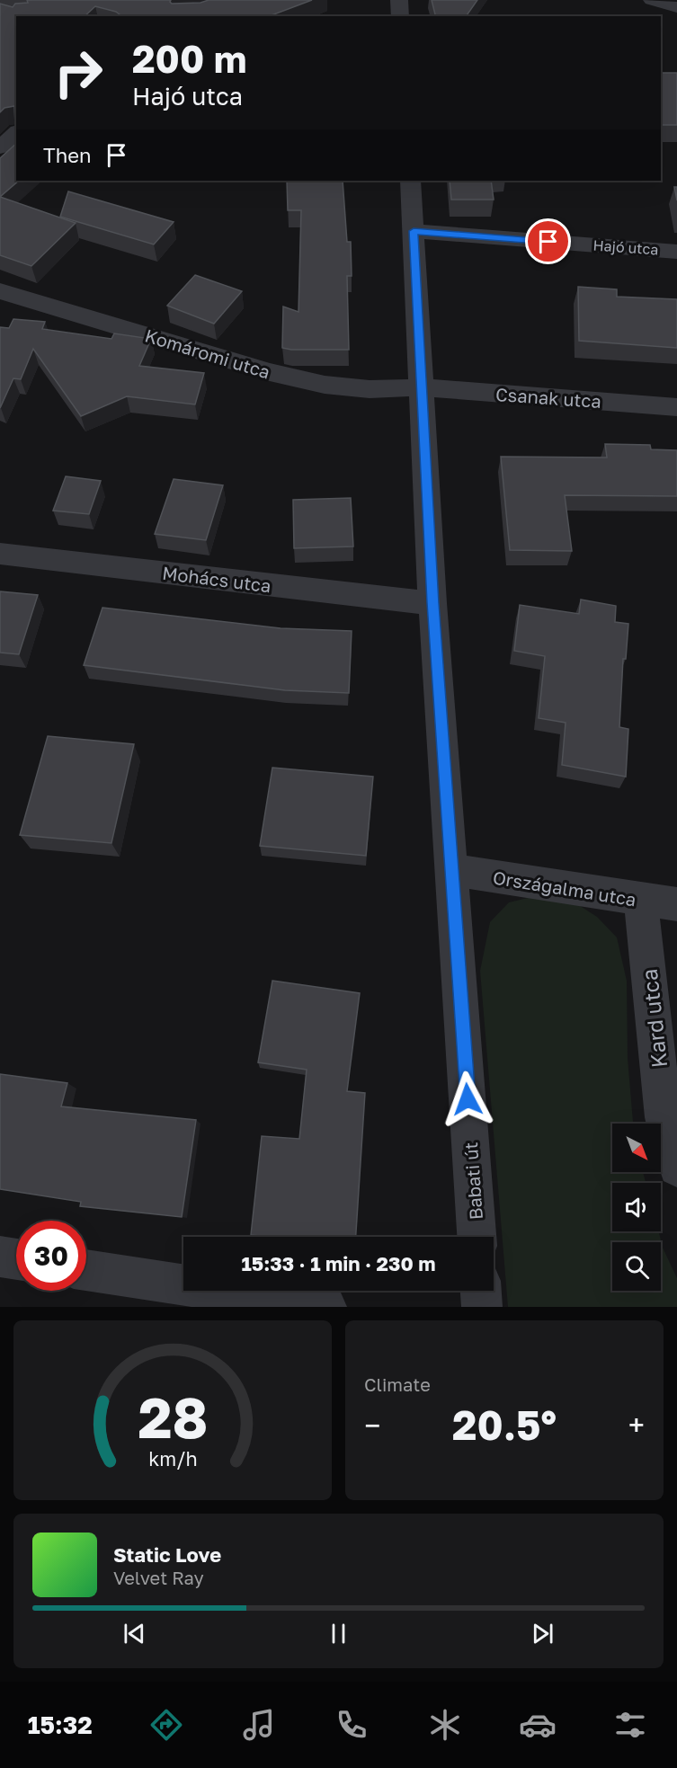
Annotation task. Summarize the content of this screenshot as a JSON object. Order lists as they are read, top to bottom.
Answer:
{
  "streets": {
    "street": [
      "Hajó utca",
      "Komáromi utca",
      "Csanak utca",
      "Mohács utca",
      "Országalma utca",
      "Kard utca",
      "Babati út"
    ]
  },
  "crossings": [
    ["Hajó utca", "Babati út"],
    ["Komáromi utca", "Csanak utca"],
    ["Komáromi utca", "Babati út"],
    ["Csanak utca", "Babati út"],
    ["Mohács utca", "Babati út"],
    ["Országalma utca", "Kard utca"],
    ["Országalma utca", "Babati út"]
  ],
  "north": "bottom right",
  "page": {
    "turn": ["200 m", "Hajó utca"],
    "then": "Then",
    "limit": "30",
    "trip": "15:33 · 1 min · 230 m",
    "tile": "Climate",
    "heat": ["−", "20.5°", "+"],
    "song": ["Static Love", "Velvet Ray"],
    "tabs": "15:32",
    "gauge": ["28", "km/h"]
  }
}
